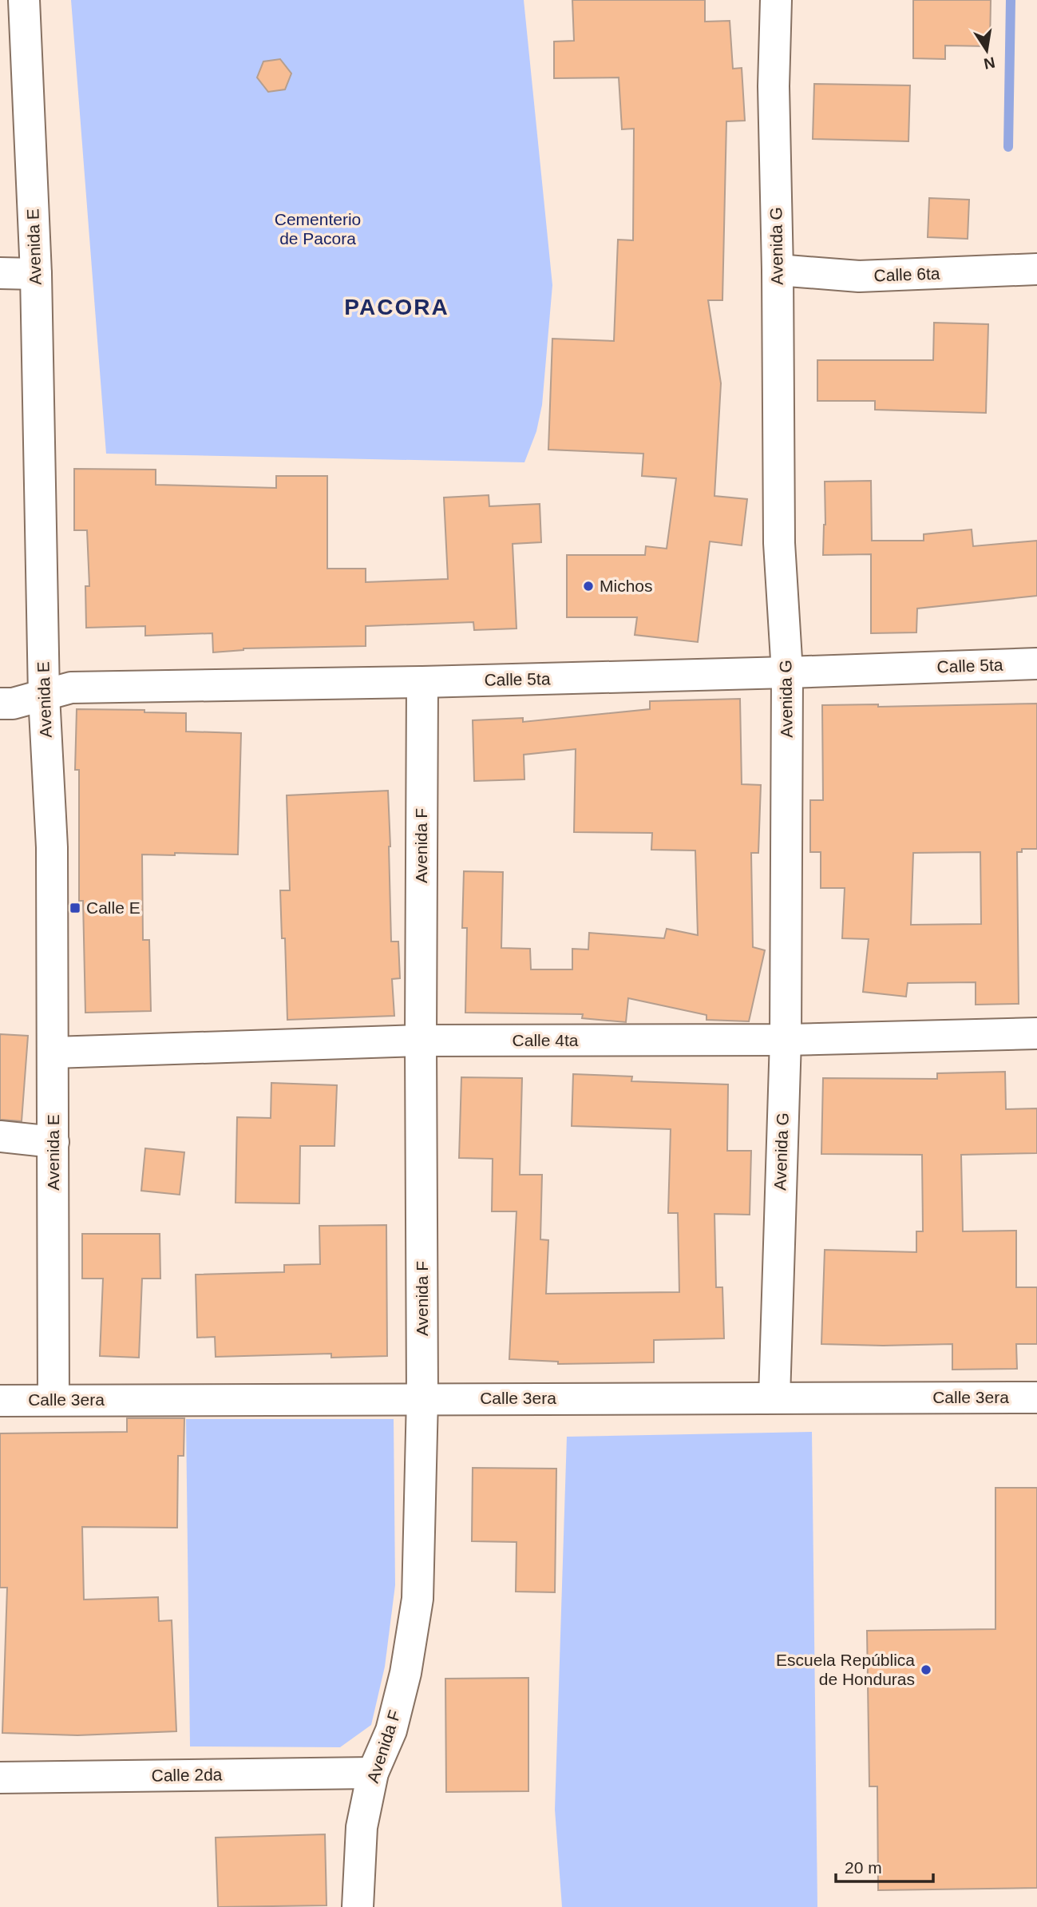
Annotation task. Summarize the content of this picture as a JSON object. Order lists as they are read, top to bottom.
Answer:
{
  "streets": {
    "street": [
      "Avenida G",
      "Avenida E",
      "Calle 6ta",
      "Calle 5ta",
      "Avenida F",
      "Calle 4ta",
      "Calle 3era",
      "Calle 2da"
    ]
  },
  "crossings": [
    ["Avenida G", "Calle 6ta"],
    ["Avenida G", "Calle 5ta"],
    ["Avenida G", "Calle 4ta"],
    ["Avenida G", "Calle 3era"],
    ["Avenida E", "Calle 5ta"],
    ["Avenida E", "Calle 4ta"],
    ["Avenida E", "Calle 3era"],
    ["Calle 5ta", "Avenida F"],
    ["Avenida F", "Calle 4ta"],
    ["Avenida F", "Calle 3era"],
    ["Avenida F", "Calle 2da"]
  ],
  "districts": ["PACORA"],
  "parks": ["Cementerio de Pacora"],
  "places": {
    "other": ["Michos", "Escuela República de Honduras"],
    "transit": ["Calle E"]
  },
  "scale_bar": "20 m",
  "north": "bottom"
}
